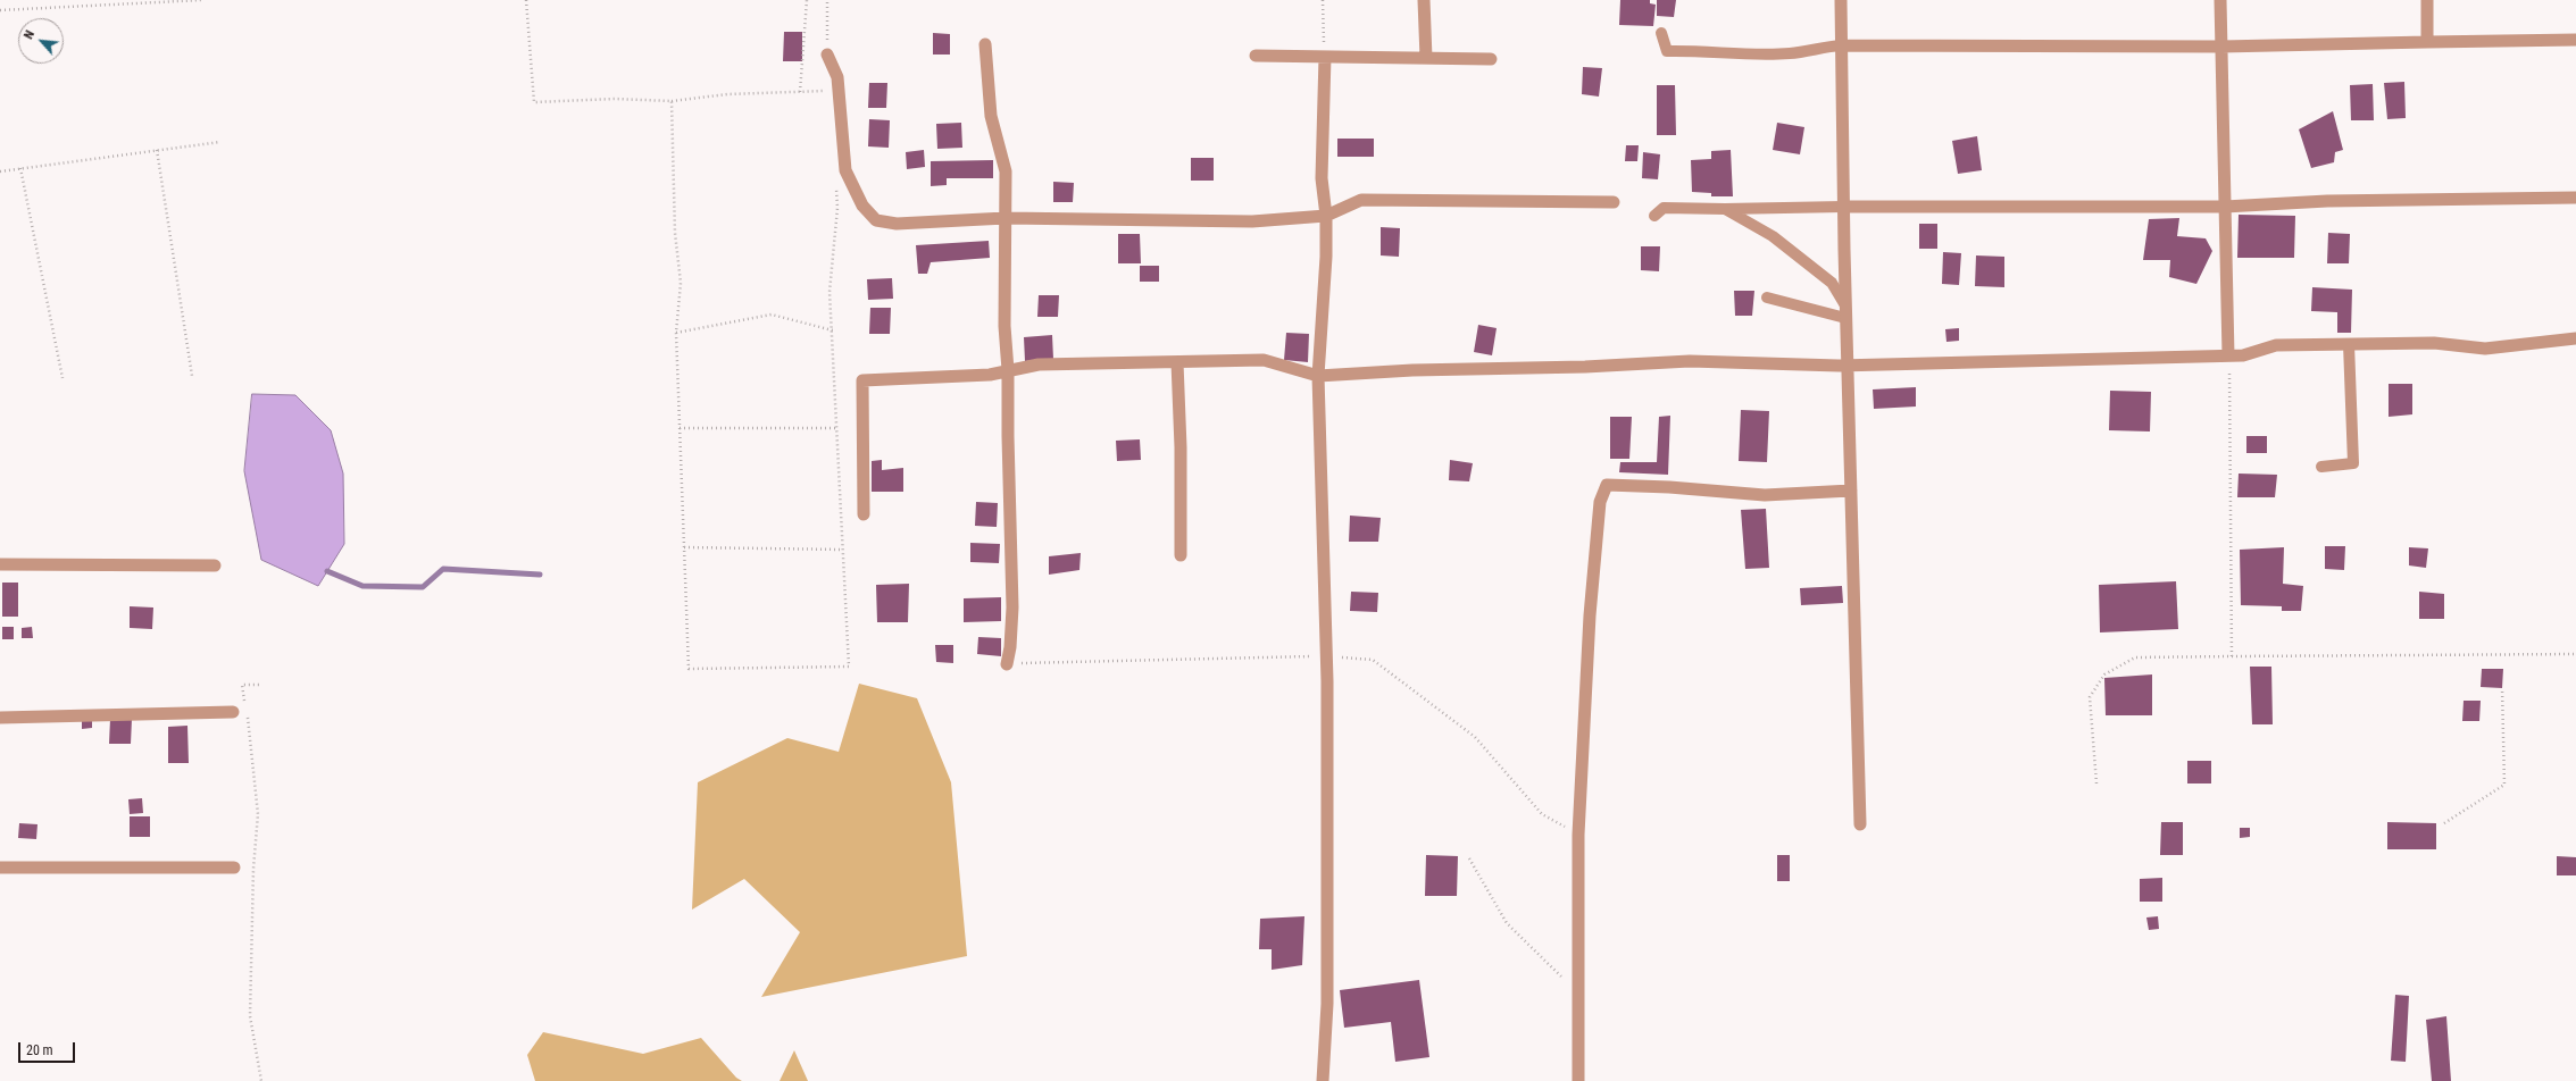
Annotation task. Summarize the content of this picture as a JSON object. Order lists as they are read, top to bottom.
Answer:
{
  "scale_bar": "20 m",
  "north": "top left"
}
